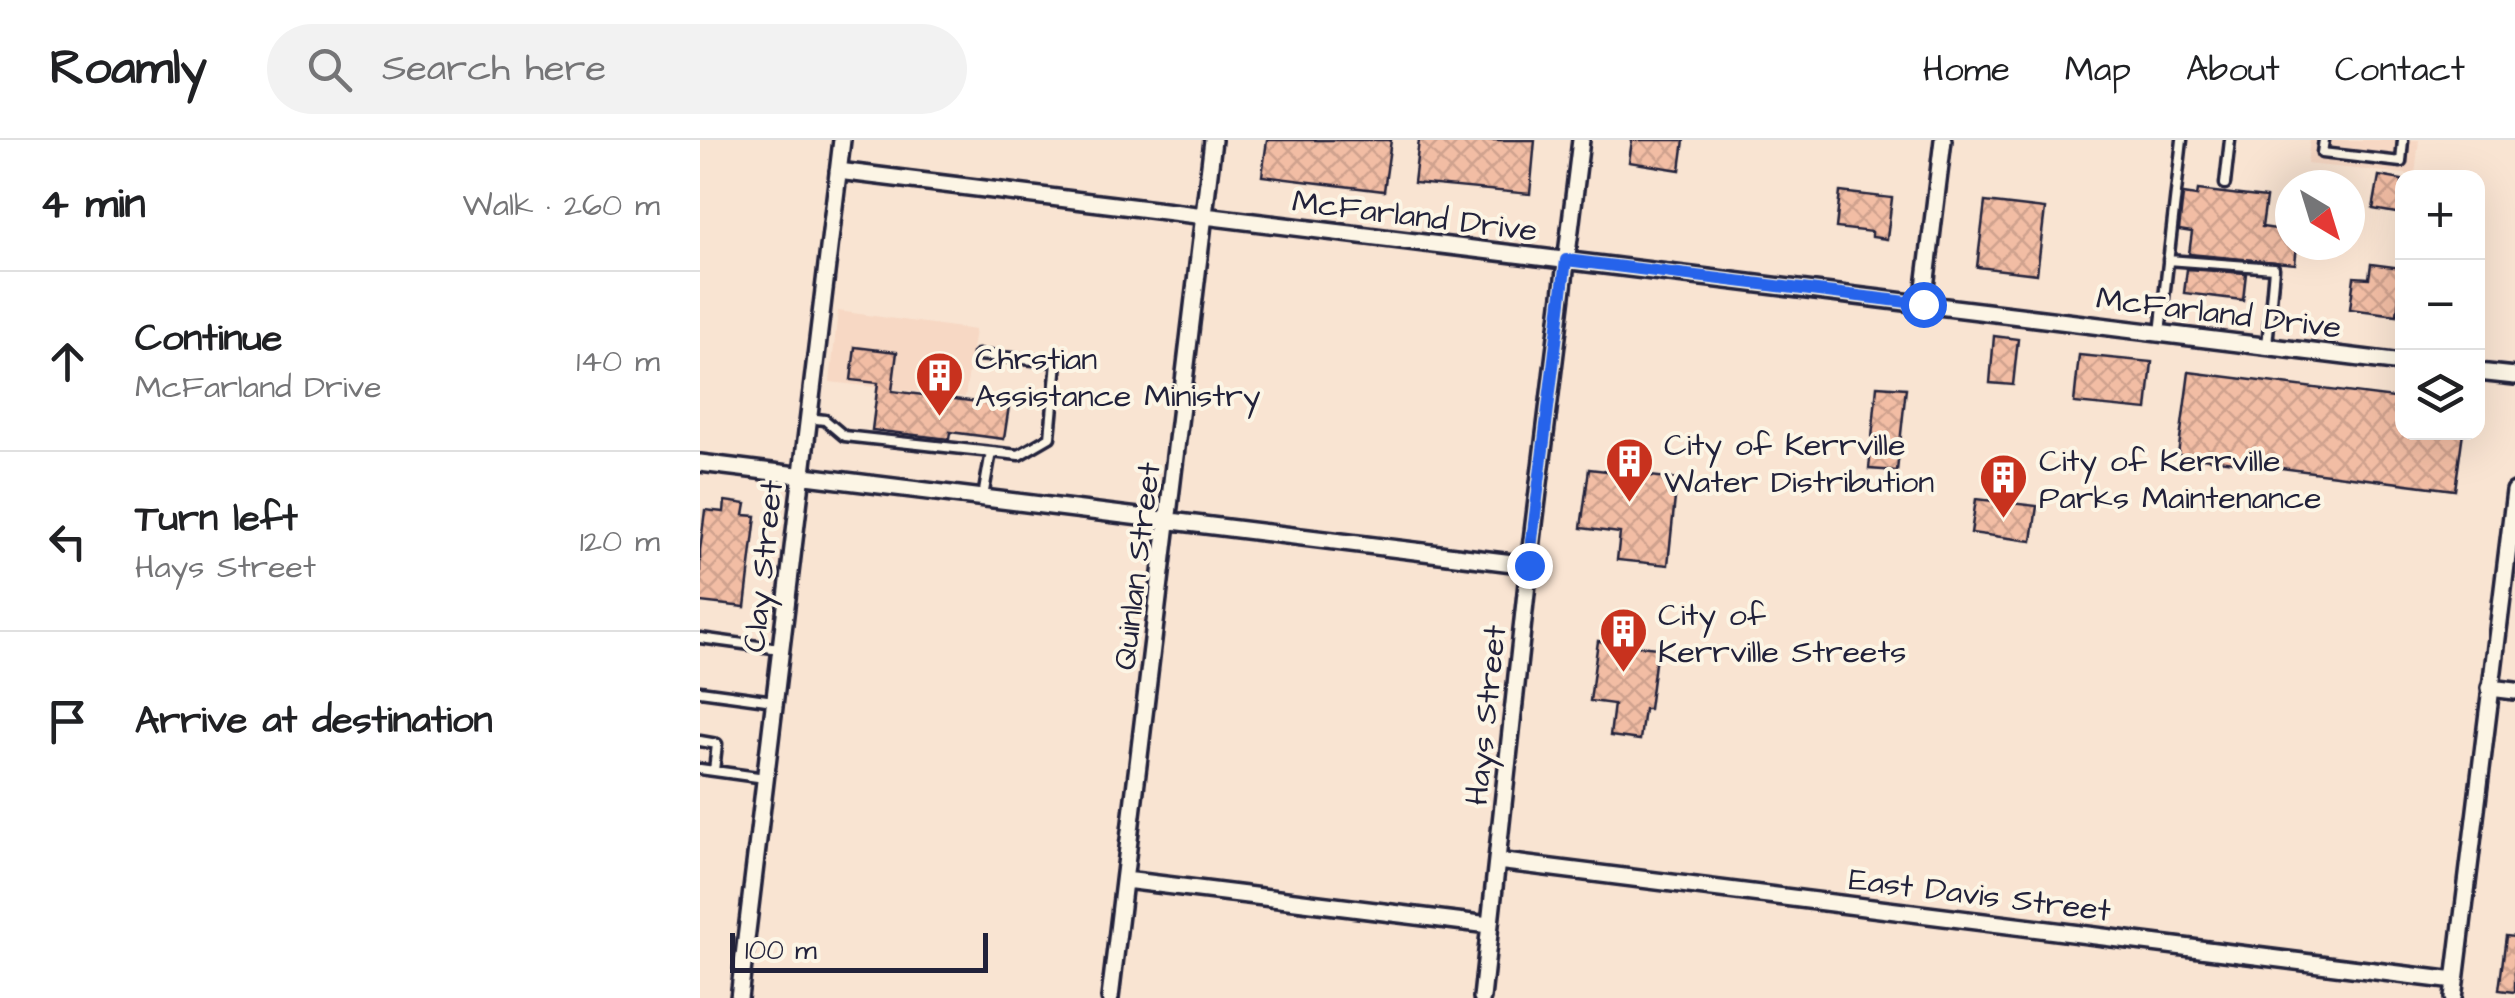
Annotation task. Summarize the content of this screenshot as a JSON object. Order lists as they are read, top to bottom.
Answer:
{
  "streets": {
    "street": [
      "McFarland Drive",
      "Clay Street",
      "Quinlan Street",
      "Hays Street",
      "East Davis Street"
    ]
  },
  "crossings": [
    ["McFarland Drive", "Clay Street"],
    ["McFarland Drive", "Quinlan Street"],
    ["McFarland Drive", "Hays Street"],
    ["Hays Street", "East Davis Street"]
  ],
  "places": {
    "building": [
      "Chrstian Assistance Ministry",
      "City of Kerrville Water Distribution",
      "City of Kerrville Parks Maintenance",
      "City of Kerrville Streets"
    ]
  },
  "scale_bar": "100 m",
  "north": "bottom right",
  "page": {
    "header": "Roamly",
    "search": "Search here",
    "nav": [
      "Home",
      "Map",
      "About",
      "Contact"
    ],
    "heading": ["4 min", "Walk · 260 m"],
    "map_buttons": ["+", "−"],
    "list": [
      ["Continue", "McFarland Drive", "140 m"],
      ["Turn left", "Hays Street", "120 m"],
      "Arrive at destination"
    ],
    "scale": "100 m"
  }
}
